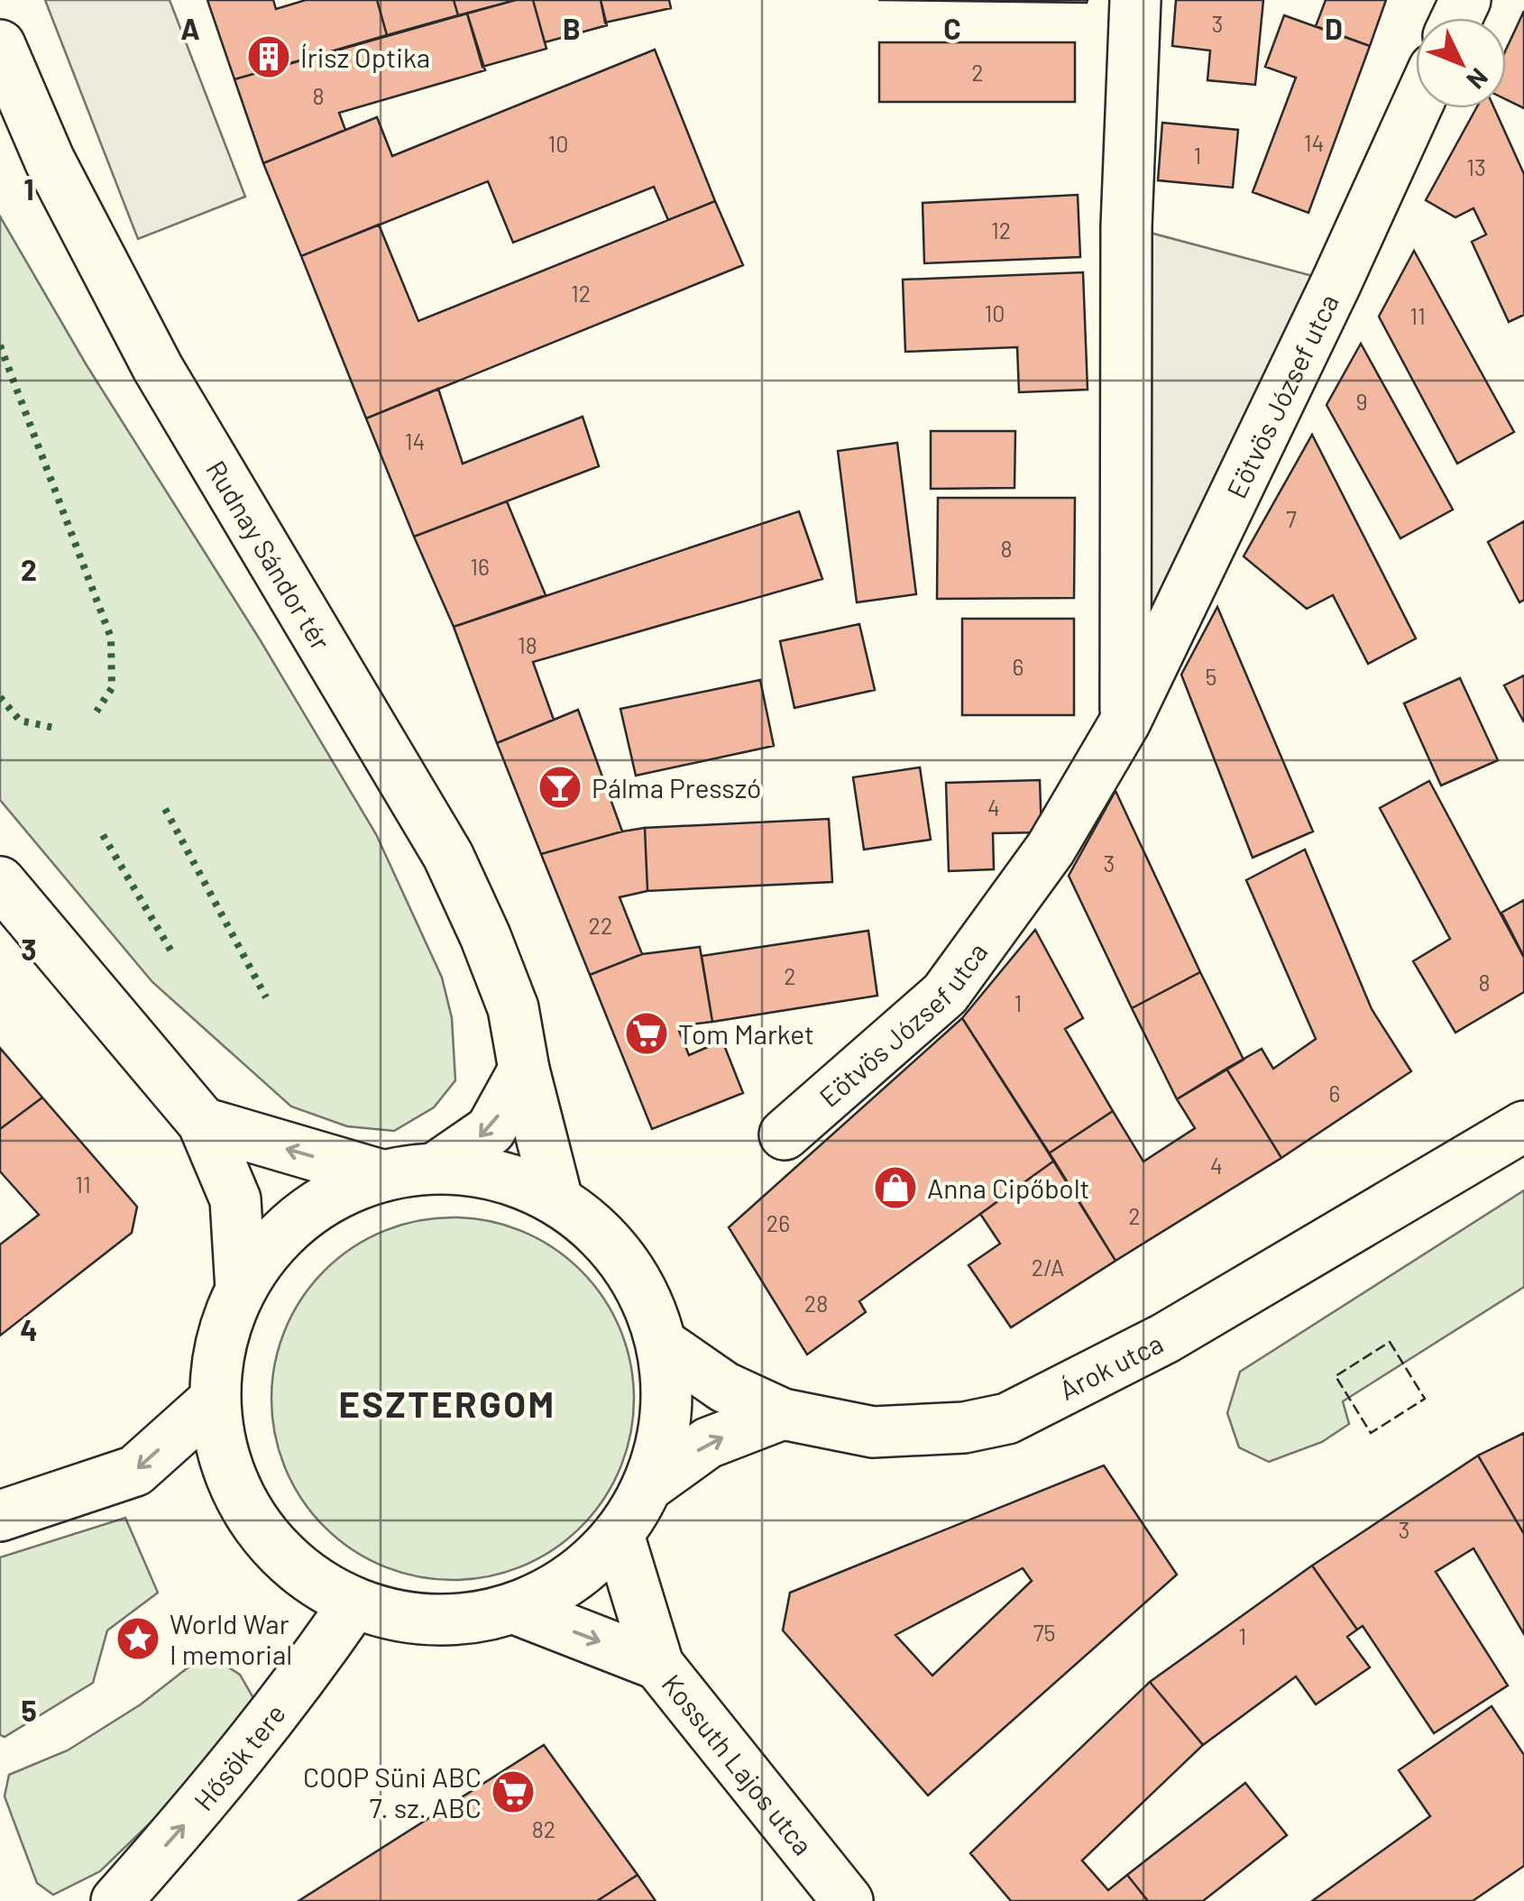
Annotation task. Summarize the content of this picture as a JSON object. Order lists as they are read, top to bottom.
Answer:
{
  "streets": {
    "main road": [
      "Eötvös József utca",
      "Rudnay Sándor tér",
      "Árok utca",
      "Hősök tere",
      "Kossuth Lajos utca"
    ]
  },
  "districts": ["ESZTERGOM"],
  "places": {
    "building": ["Írisz Optika"],
    "bar": ["Pálma Presszó"],
    "supermarket": ["Tom Market", "COOP Süni ABC 7. sz. ABC"],
    "shop": ["Anna Cipőbolt"],
    "place": ["World War I memorial"]
  },
  "house_numbers": [
    "3",
    "2",
    "8",
    "14",
    "10",
    "1",
    "13",
    "12",
    "12",
    "10",
    "11",
    "9",
    "14",
    "7",
    "8",
    "16",
    "18",
    "6",
    "5",
    "4",
    "3",
    "22",
    "2",
    "8",
    "1",
    "6",
    "4",
    "11",
    "2",
    "26",
    "2/A",
    "28",
    "3",
    "75",
    "1",
    "82"
  ],
  "north": "bottom right",
  "grid": {
    "columns": [
      "A",
      "B",
      "C",
      "D"
    ],
    "rows": [
      "1",
      "2",
      "3",
      "4",
      "5"
    ]
  }
}
